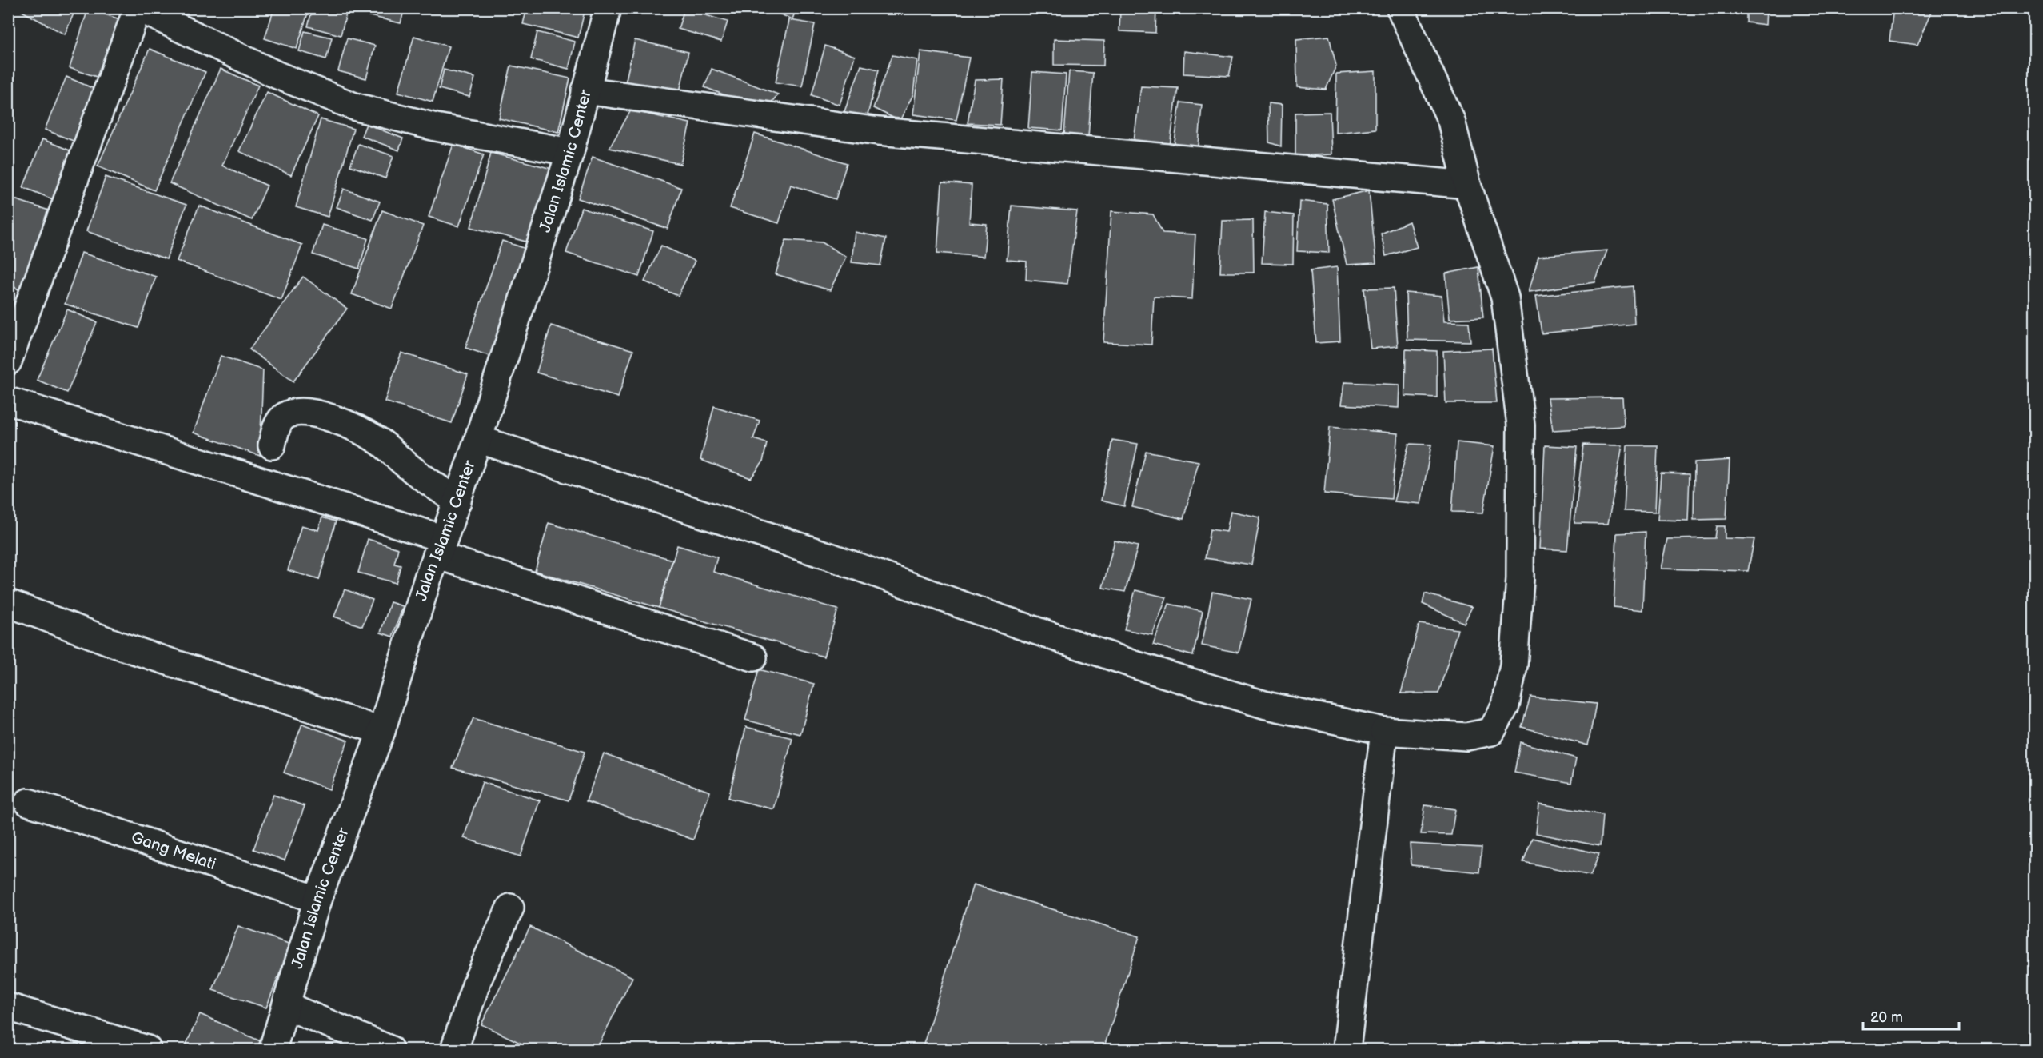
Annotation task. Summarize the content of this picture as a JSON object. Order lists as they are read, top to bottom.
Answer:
{
  "streets": {
    "street": ["Jalan Islamic Center", "Gang Melati"]
  },
  "crossings": [
    ["Jalan Islamic Center", "Gang Melati"]
  ],
  "scale_bar": "20 m"
}
